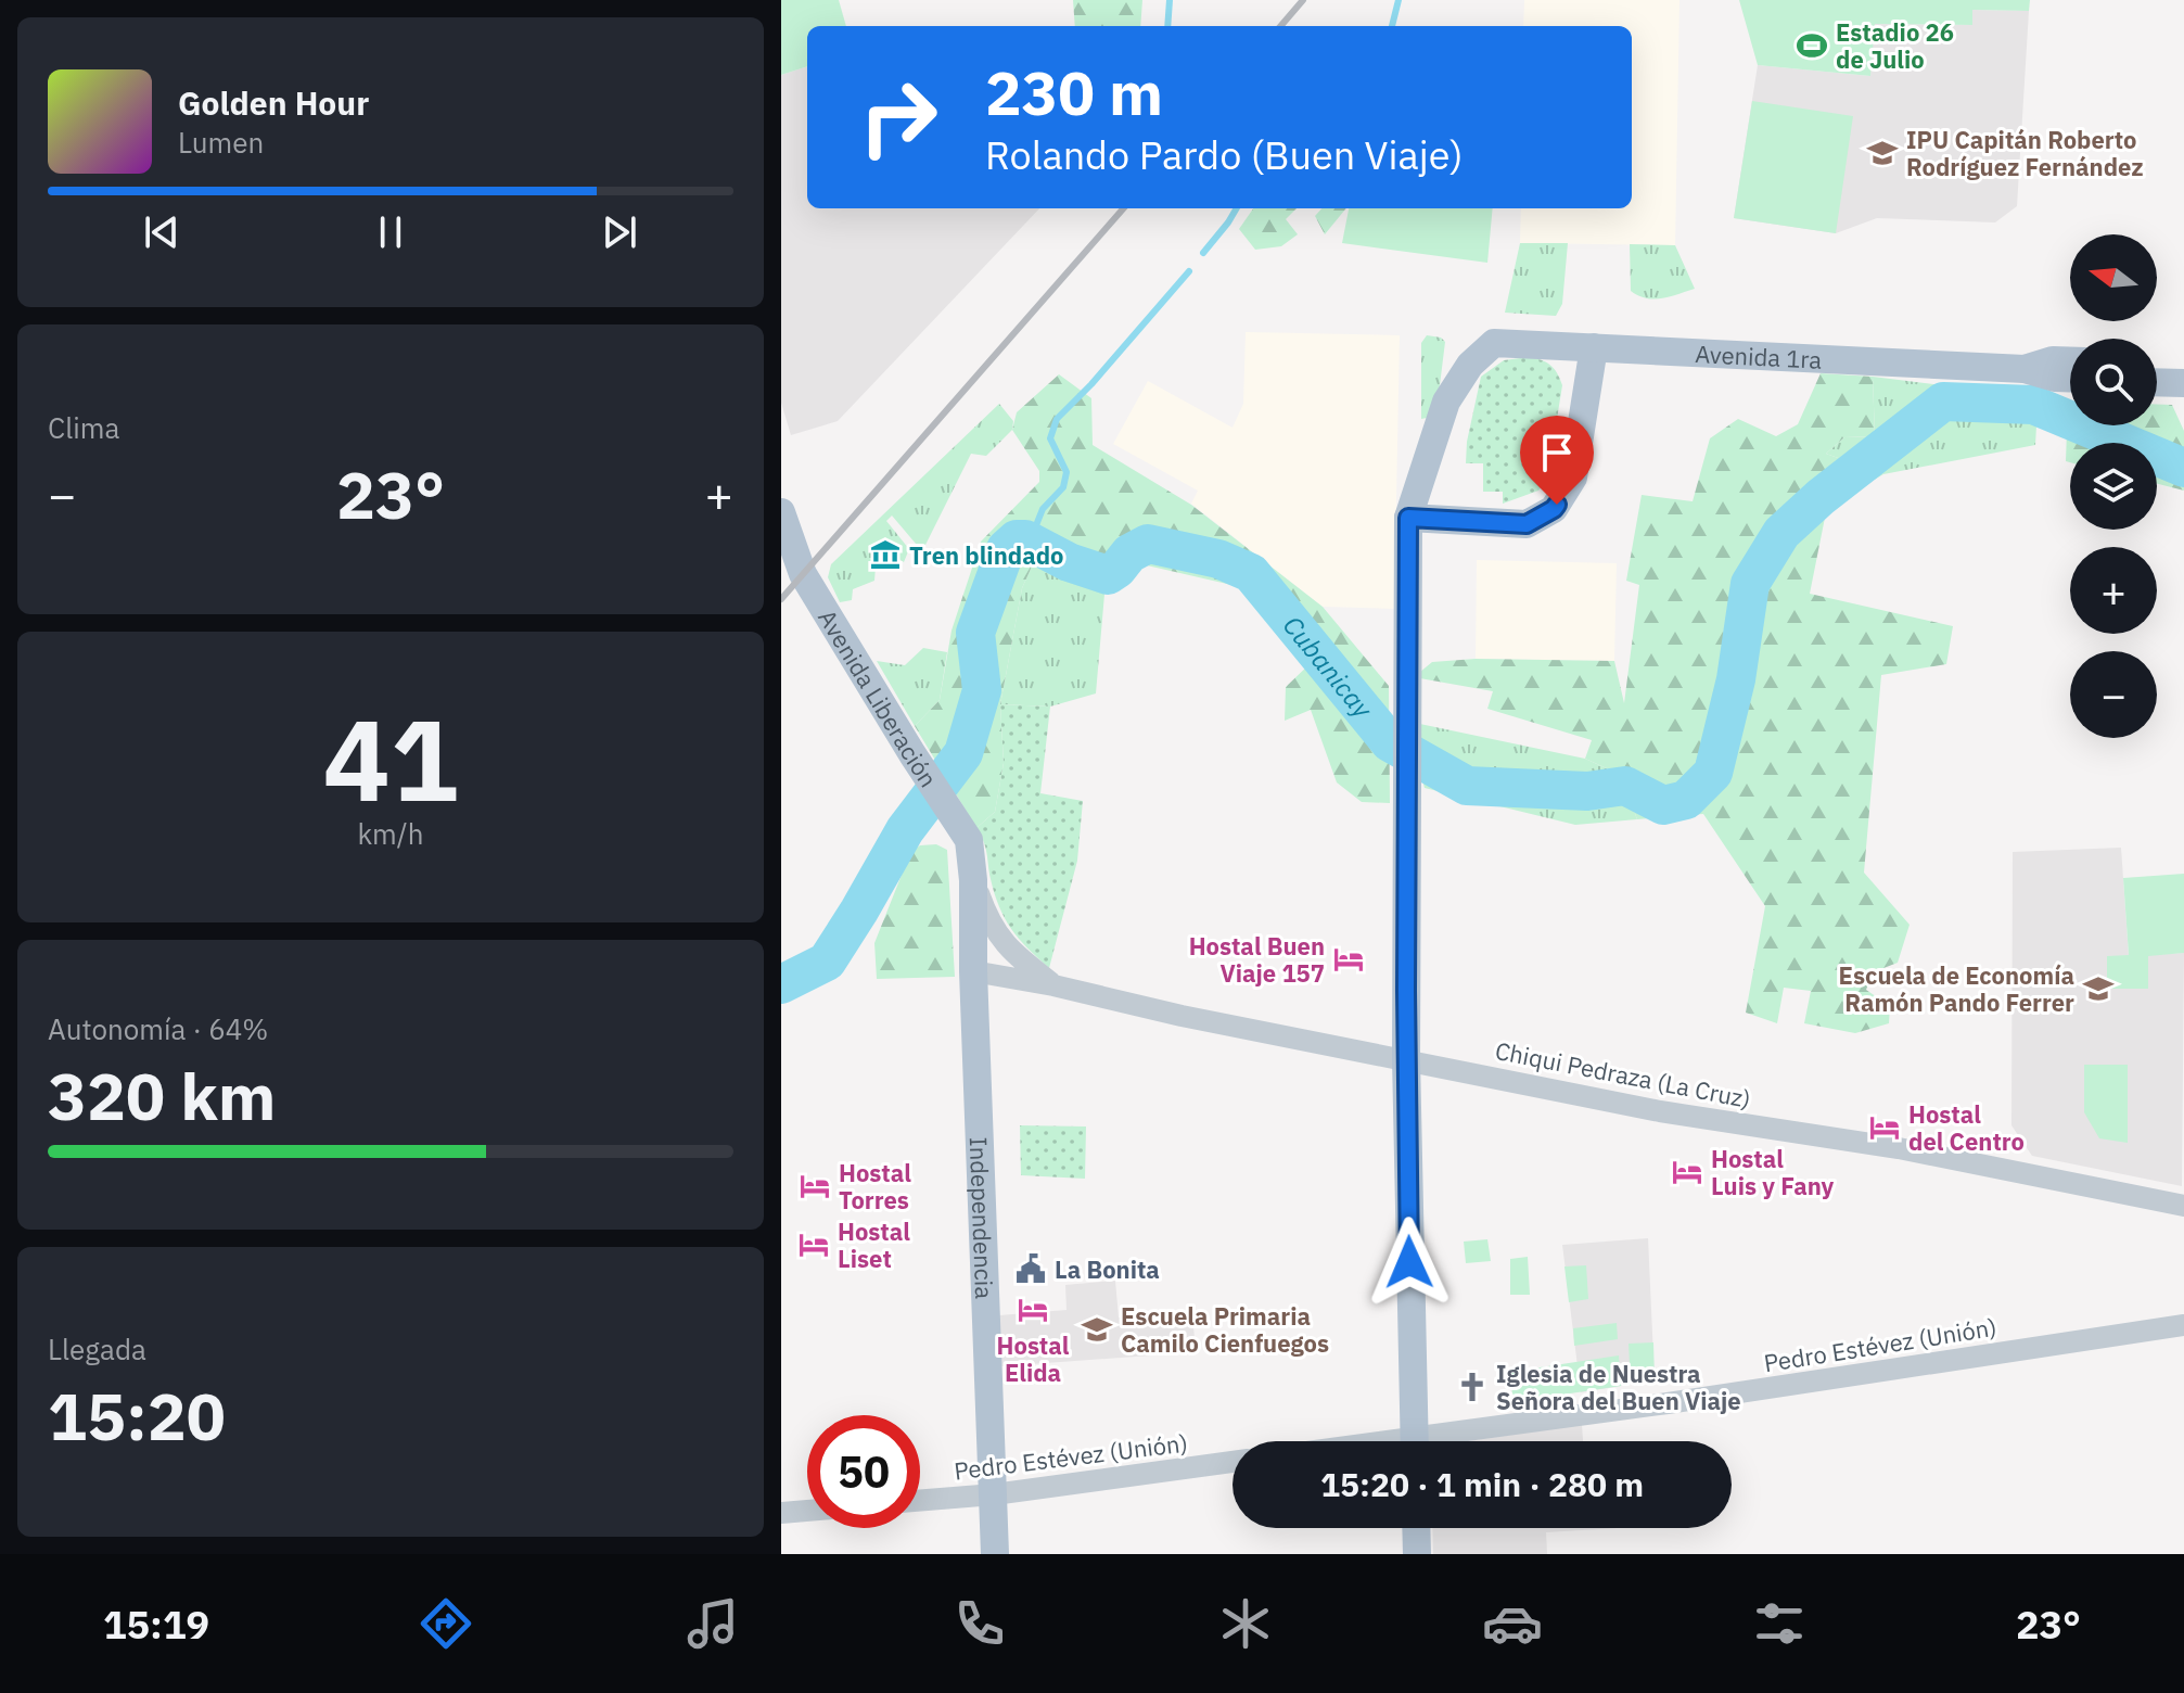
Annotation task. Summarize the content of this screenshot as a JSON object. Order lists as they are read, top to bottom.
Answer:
{
  "streets": {
    "main road": ["Avenida 1ra", "Avenida Liberación", "Independencia"],
    "street": ["Chiqui Pedraza (La Cruz)", "Pedro Estévez (Unión)"]
  },
  "crossings": [
    ["Avenida Liberación", "Chiqui Pedraza (La Cruz)"],
    ["Avenida Liberación", "Independencia"],
    ["Chiqui Pedraza (La Cruz)", "Independencia"],
    ["Independencia", "Pedro Estévez (Unión)"]
  ],
  "water": ["Cubanicay"],
  "places": {
    "sports": ["Estadio 26 de Julio"],
    "school or university": ["IPU Capitán Roberto Rodríguez Fernández", "Escuela de Economía Ramón Pando Ferrer", "Escuela Primaria Camilo Cienfuegos"],
    "museum": ["Tren blindado"],
    "hotel": [
      "Hostal Buen Viaje 157",
      "Hostal del Centro",
      "Hostal Luis y Fany",
      "Hostal Torres",
      "Hostal Liset",
      "Hostal Elida"
    ],
    "public building": ["La Bonita"],
    "church": ["Iglesia de Nuestra Señora del Buen Viaje"]
  },
  "north": "left",
  "page": {
    "turn": ["230 m", "Rolando Pardo (Buen Viaje)"],
    "song": ["Golden Hour", "Lumen"],
    "map_buttons": ["+", "−"],
    "tile": [
      "Clima",
      ["41", "km/h"],
      ["Autonomía · 64%", "320 km"],
      ["Llegada", "15:20"]
    ],
    "heat": ["−", "23°", "+"],
    "limit": "50",
    "trip": "15:20 · 1 min · 280 m",
    "tabs": ["15:19", "23°"]
  }
}
